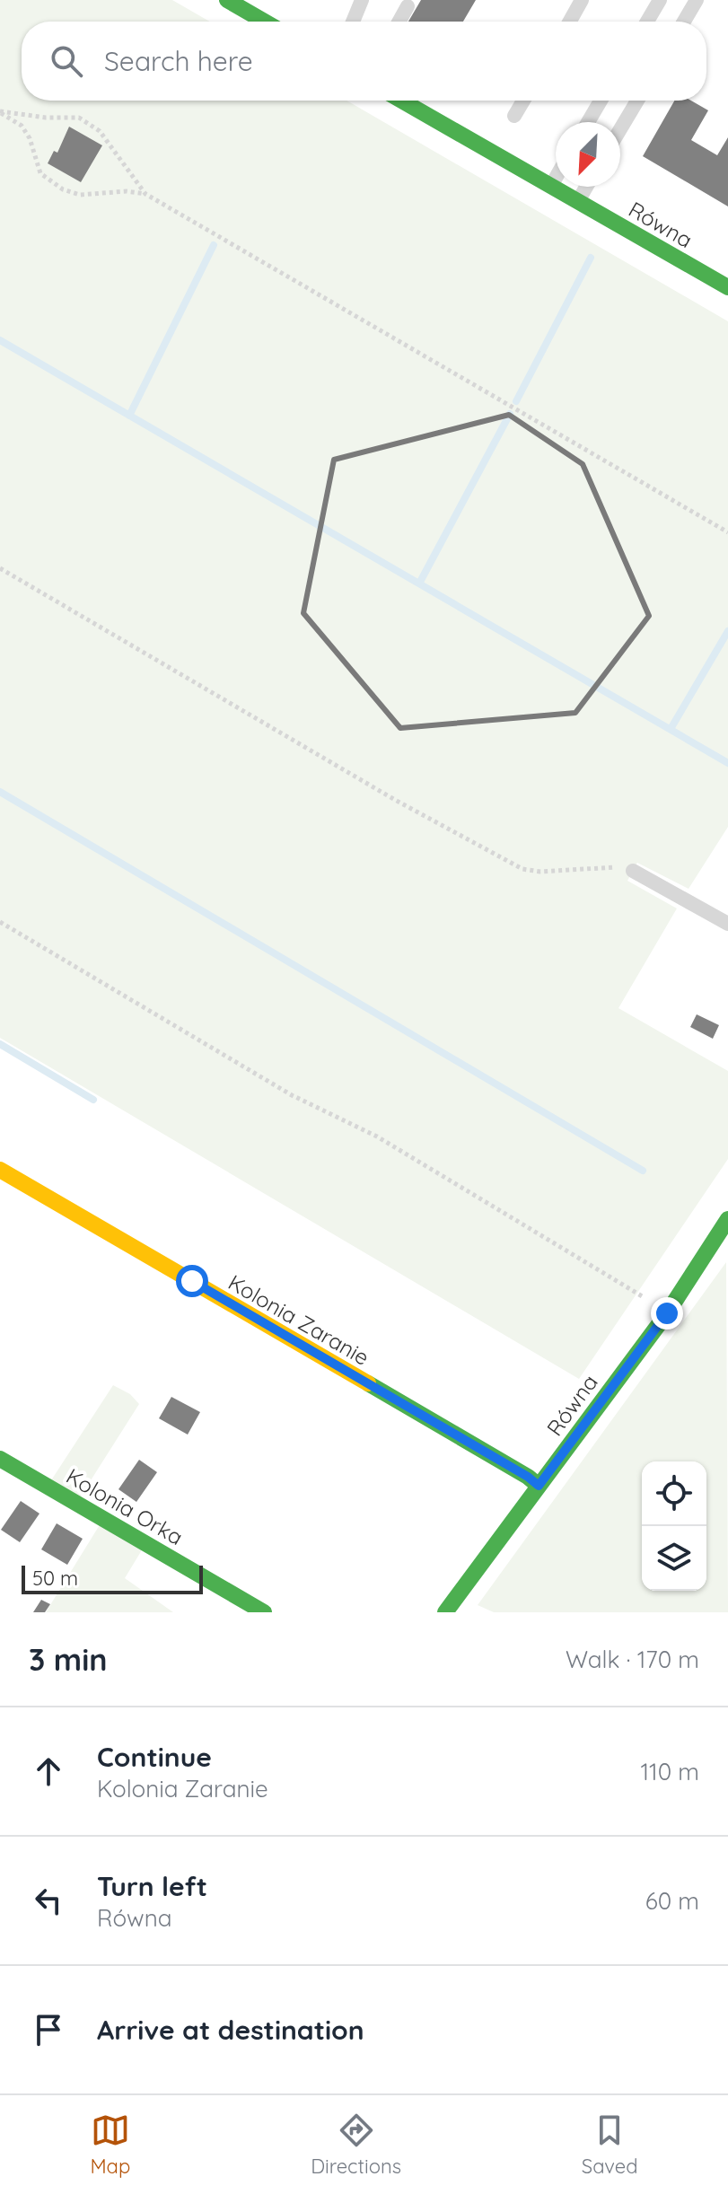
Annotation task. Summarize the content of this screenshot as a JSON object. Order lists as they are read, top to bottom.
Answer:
{
  "streets": {
    "street": ["Równa", "Kolonia Zaranie", "Kolonia Orka"]
  },
  "crossings": [
    ["Równa", "Kolonia Zaranie"]
  ],
  "scale_bar": "50 m",
  "north": "bottom left",
  "page": {
    "search": "Search here",
    "scale": "50 m",
    "heading": ["3 min", "Walk · 170 m"],
    "list": [
      ["Continue", "Kolonia Zaranie", "110 m"],
      ["Turn left", "Równa", "60 m"],
      "Arrive at destination"
    ],
    "nav": ["Map", "Directions", "Saved"]
  }
}
